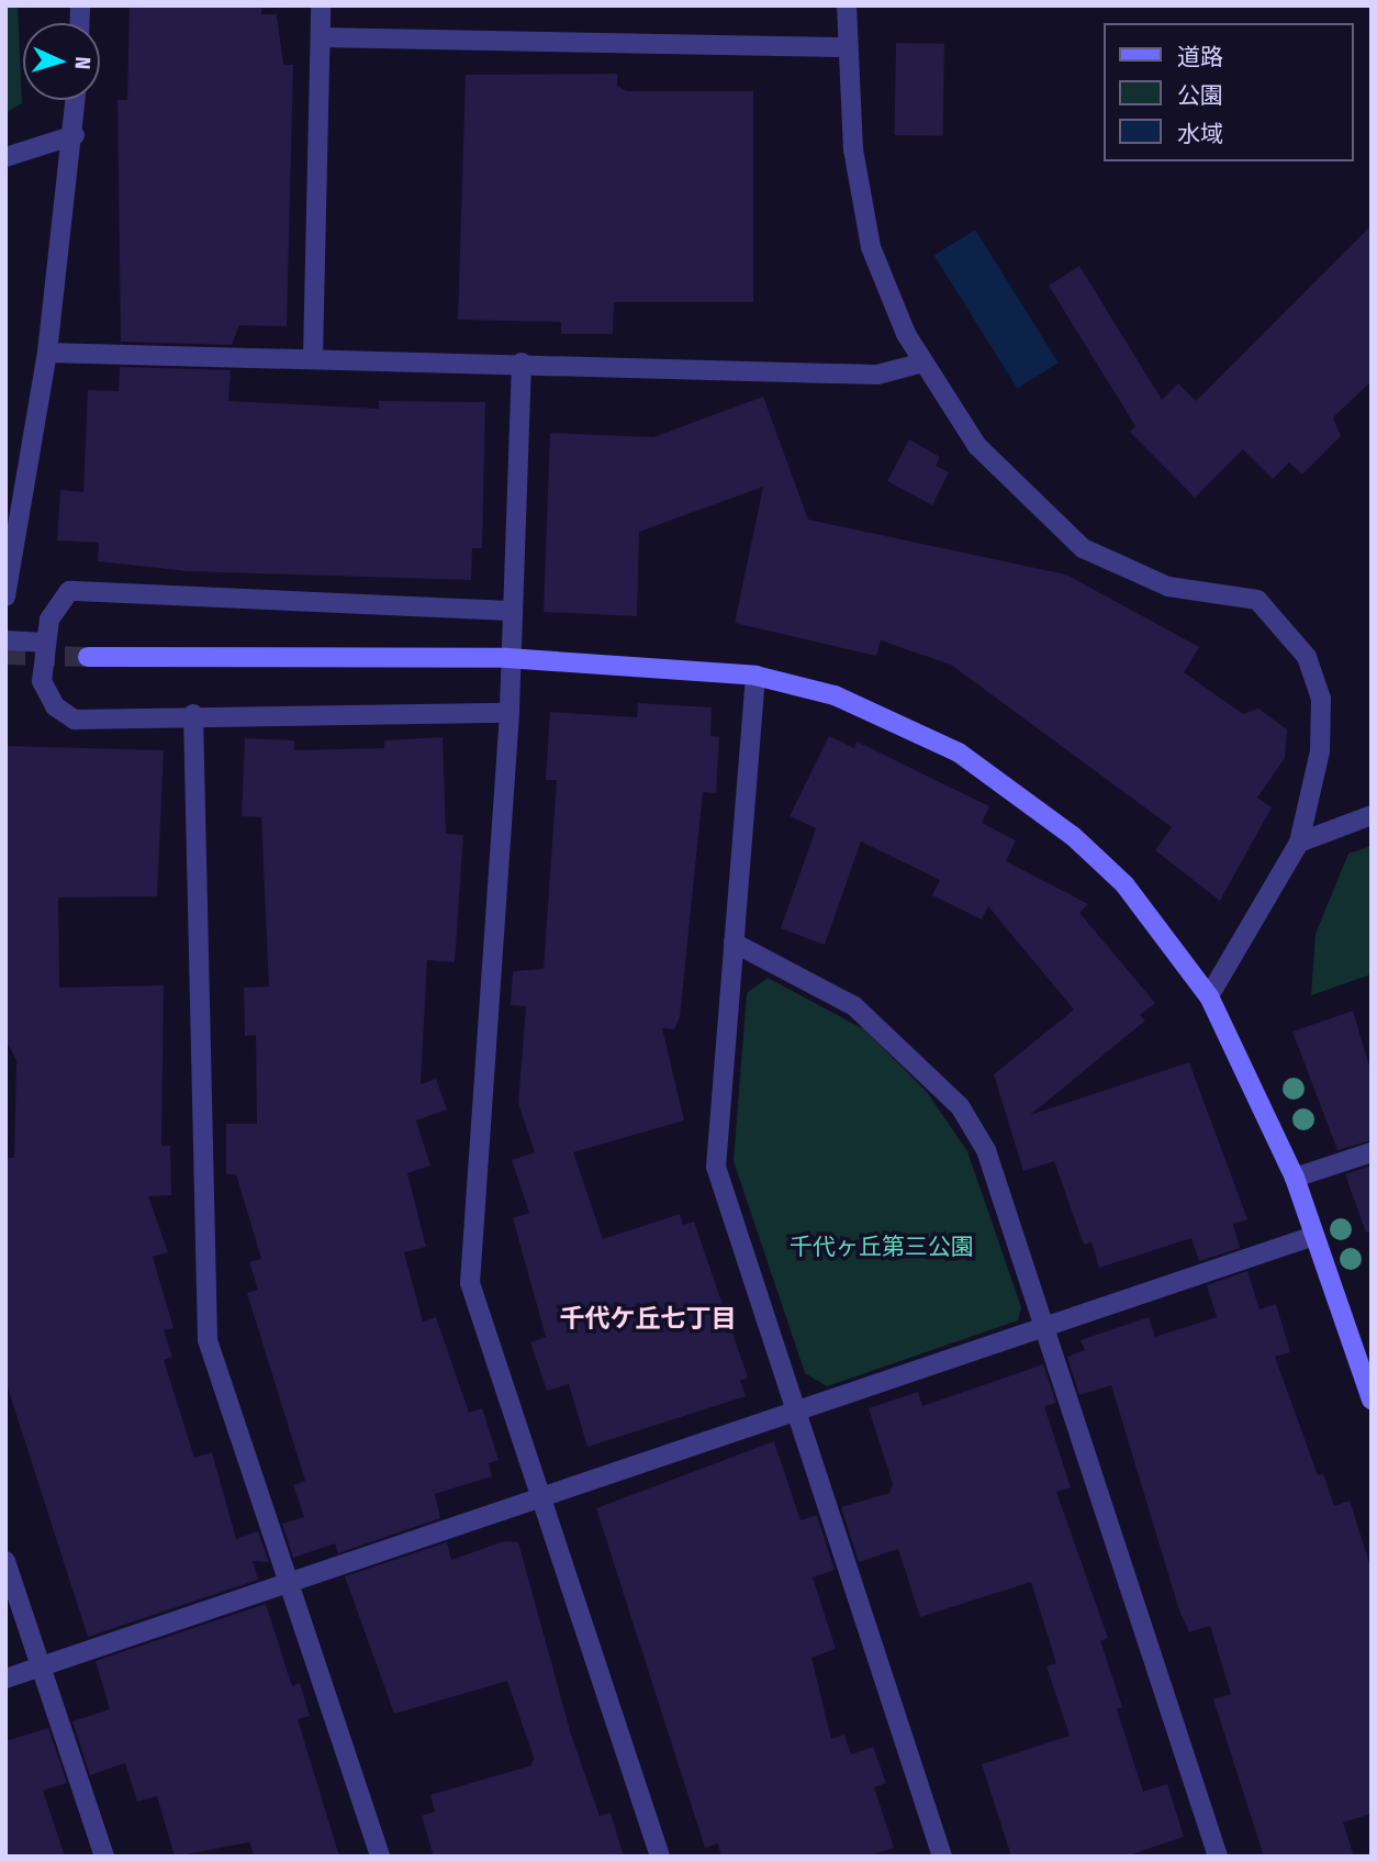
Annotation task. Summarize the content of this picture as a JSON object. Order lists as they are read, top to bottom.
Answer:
{
  "districts": ["千代ケ丘七丁目"],
  "parks": ["千代ヶ丘第三公園"],
  "legend": ["道路", "公園", "水域"],
  "north": "right"
}
